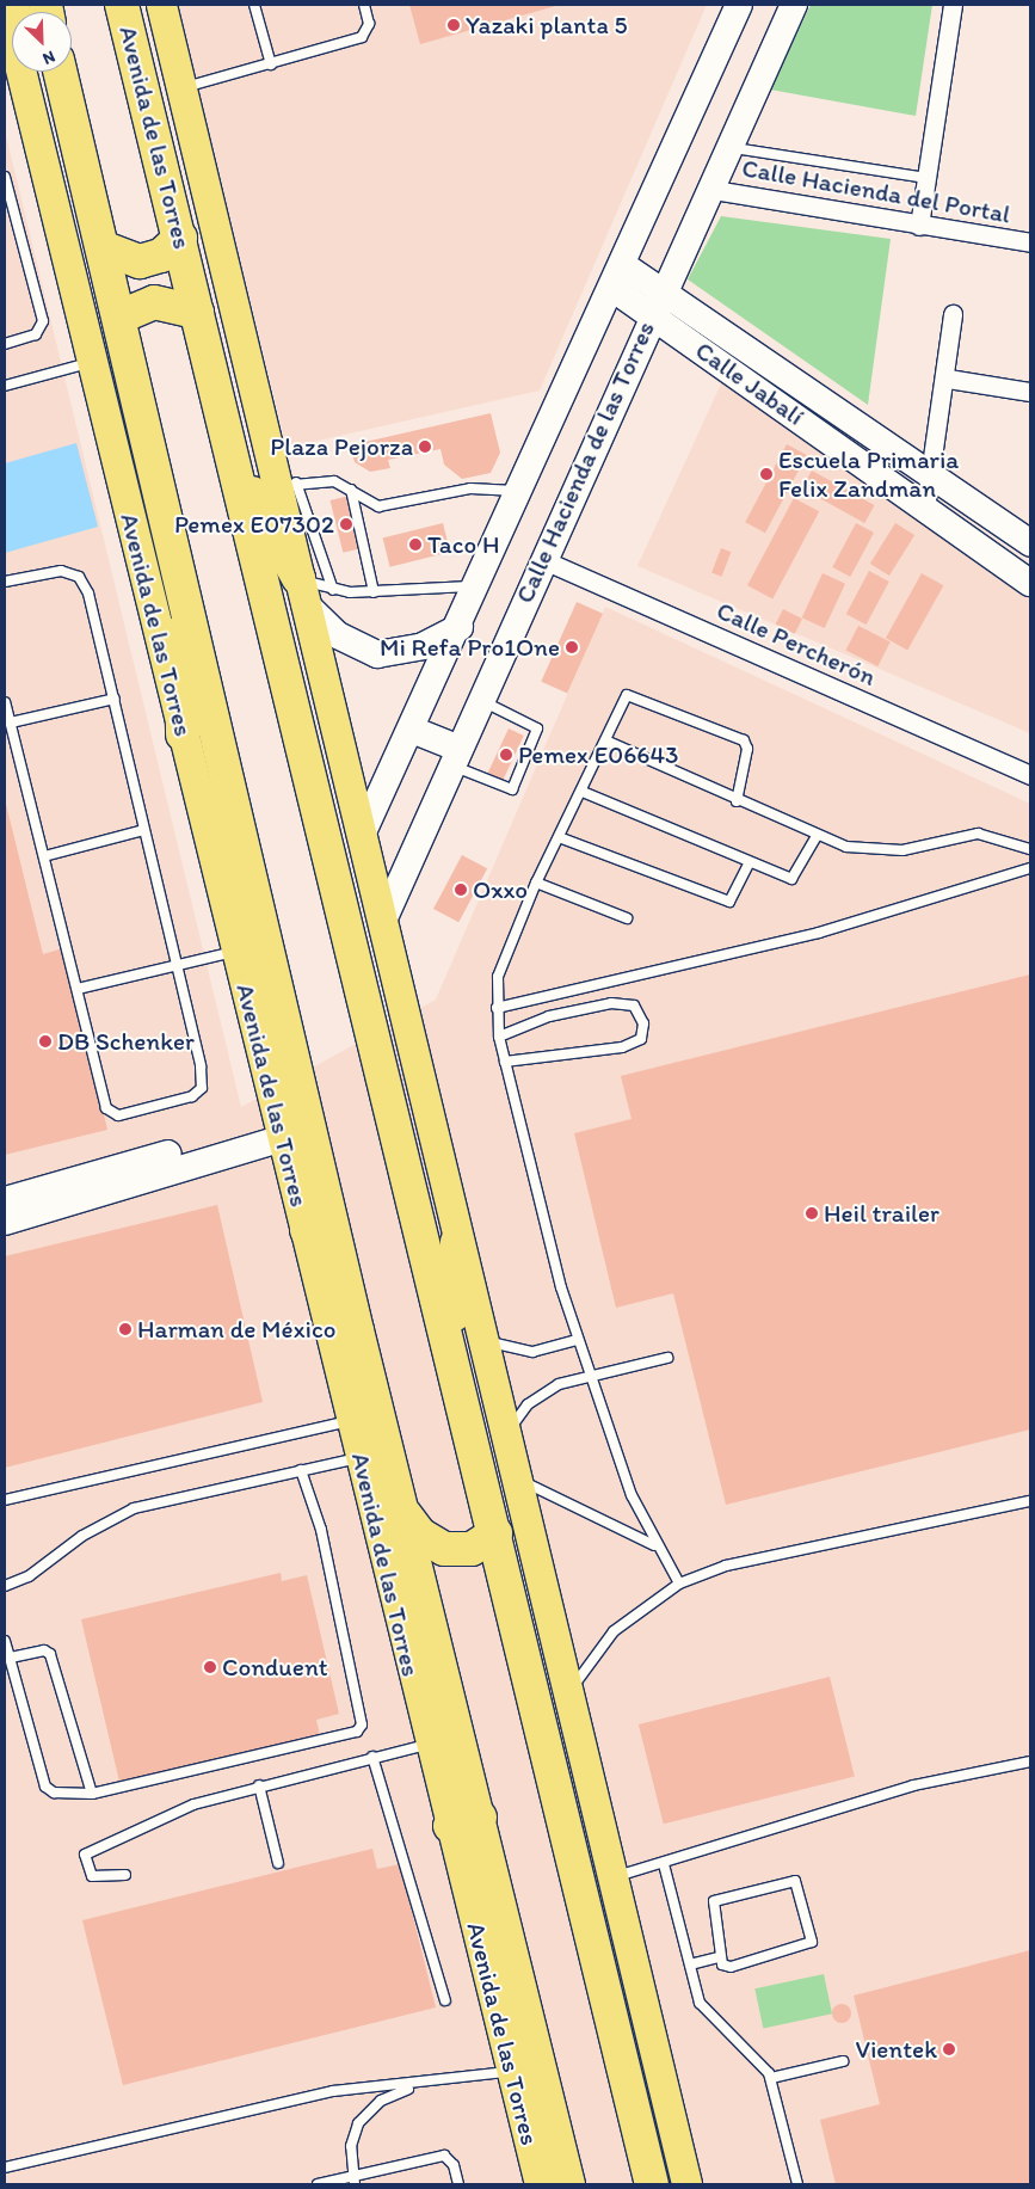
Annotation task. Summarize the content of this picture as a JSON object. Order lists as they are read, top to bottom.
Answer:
{
  "streets": {
    "highway": ["Avenida de las Torres"],
    "street": [
      "Calle Hacienda del Portal",
      "Calle Jabalí",
      "Calle Hacienda de las Torres",
      "Calle Percherón"
    ]
  },
  "crossings": [
    ["Avenida de las Torres", "Calle Hacienda de las Torres"],
    ["Calle Hacienda del Portal", "Calle Hacienda de las Torres"],
    ["Calle Jabalí", "Calle Hacienda de las Torres"],
    ["Calle Hacienda de las Torres", "Calle Percherón"]
  ],
  "places": [
    "Yazaki planta 5",
    "Plaza Pejorza",
    "Escuela Primaria Felix Zandman",
    "Pemex E07302",
    "Taco H",
    "Mi Refa Pro1One",
    "Pemex E06643",
    "Oxxo",
    "DB Schenker",
    "Heil trailer",
    "Harman de México",
    "Conduent",
    "Vientek"
  ],
  "north": "bottom right"
}
